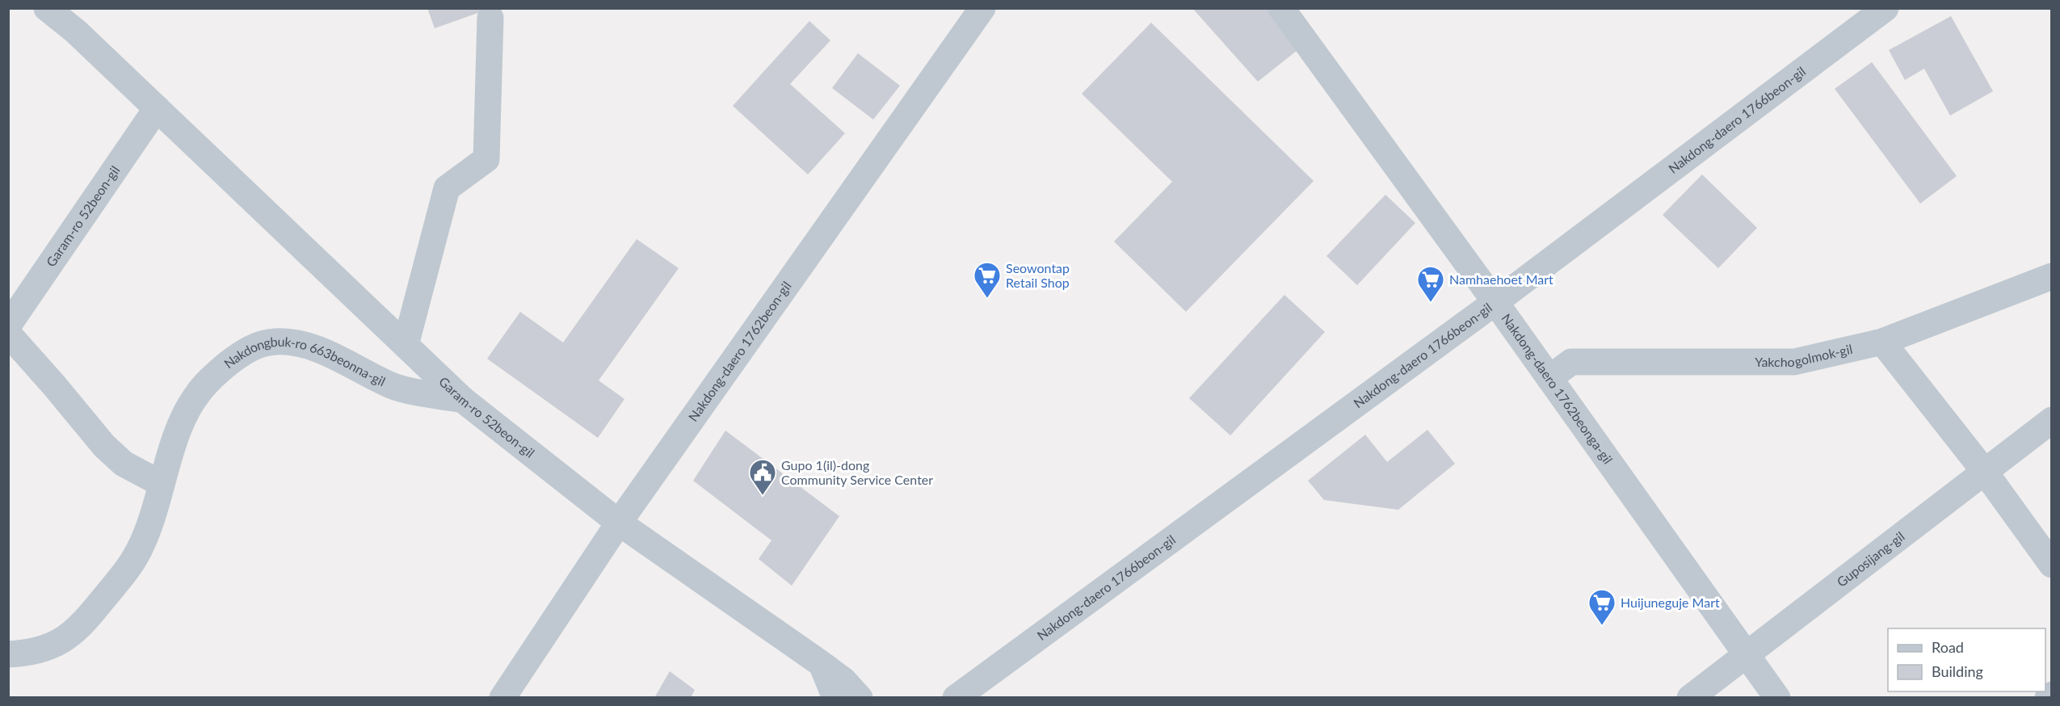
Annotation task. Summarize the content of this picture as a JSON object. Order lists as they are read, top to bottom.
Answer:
{
  "streets": {
    "street": [
      "Nakdong-daero 1766beon-gil",
      "Garam-ro 52beon-gil",
      "Nakdong-daero 1762beon-gil",
      "Yakchogolmok-gil",
      "Nakdongbuk-ro 663beonna-gil",
      "Nakdong-daero 1762beonga-gil",
      "Guposijang-gil"
    ]
  },
  "crossings": [
    ["Nakdong-daero 1766beon-gil", "Nakdong-daero 1762beonga-gil"],
    ["Garam-ro 52beon-gil", "Nakdong-daero 1762beon-gil"],
    ["Garam-ro 52beon-gil", "Nakdongbuk-ro 663beonna-gil"],
    ["Yakchogolmok-gil", "Nakdong-daero 1762beonga-gil"],
    ["Nakdong-daero 1762beonga-gil", "Guposijang-gil"]
  ],
  "places": {
    "supermarket": ["Seowontap Retail Shop", "Namhaehoet Mart", "Huijuneguje Mart"],
    "public building": ["Gupo 1(il)-dong Community Service Center"]
  },
  "legend": ["Road", "Building"]
}
